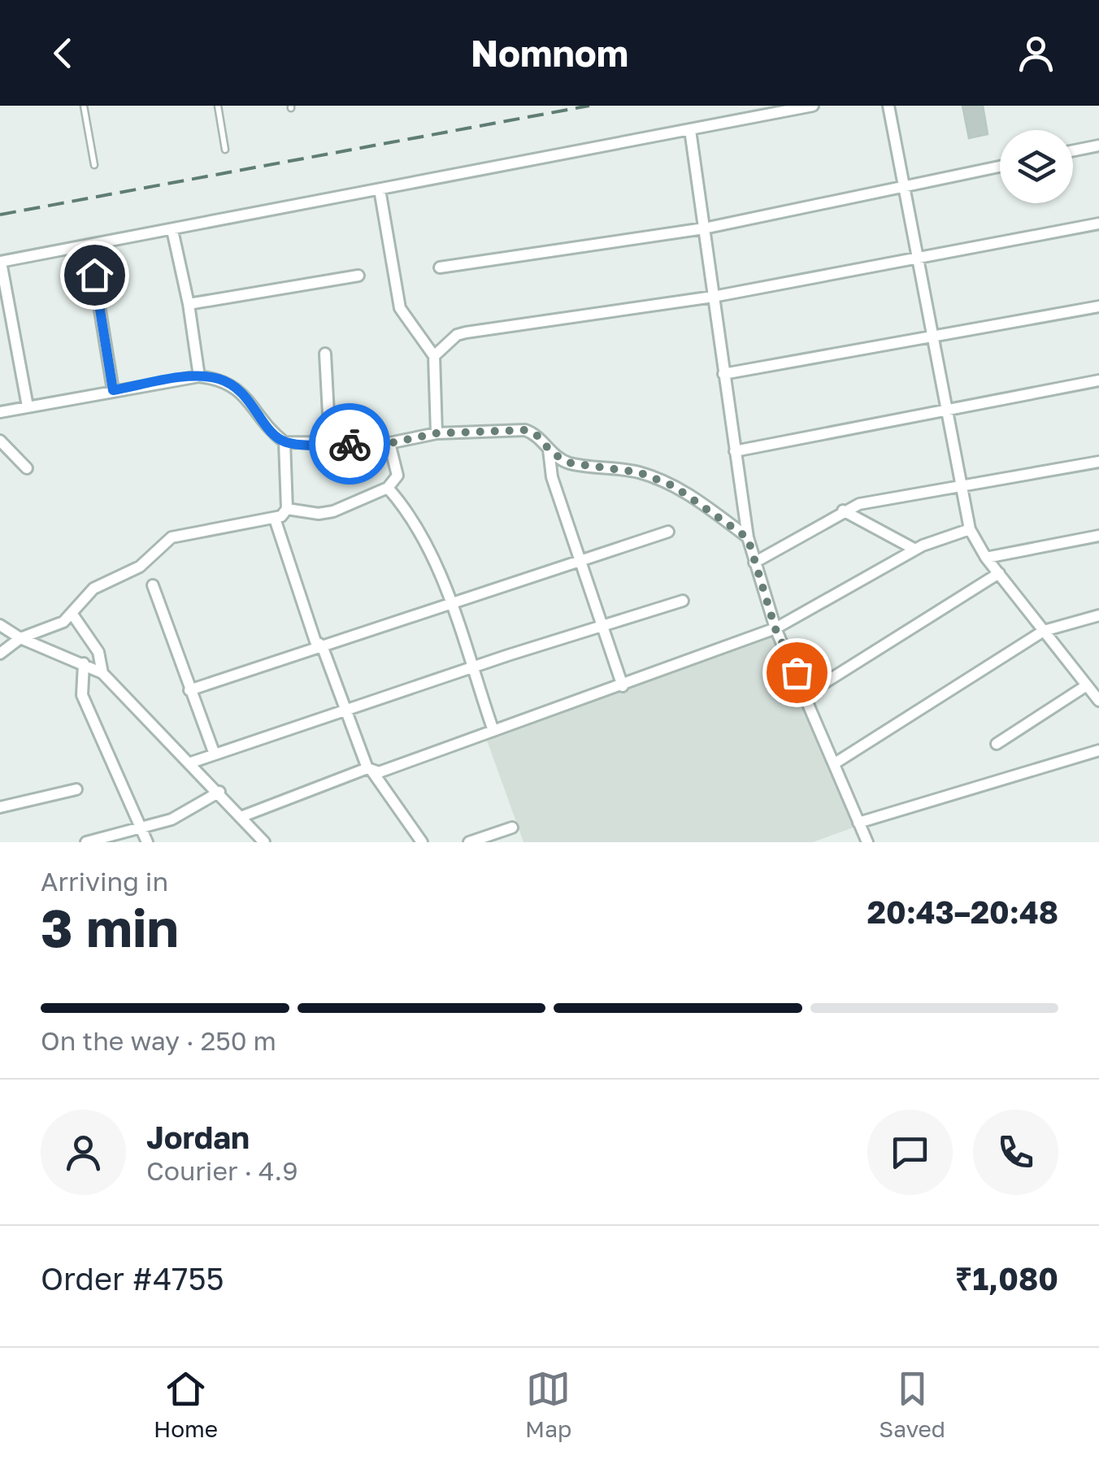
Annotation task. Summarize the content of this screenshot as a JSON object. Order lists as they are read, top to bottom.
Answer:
{
  "page": {
    "header": "Nomnom",
    "heading": ["3 min", "Arriving in", "20:43–20:48"],
    "panel": [
      "Jordan",
      "Courier · 4.9",
      "Order #4755",
      "₹1,080"
    ],
    "bar": "On the way · 250 m",
    "tabs": ["Home", "Map", "Saved"]
  }
}
